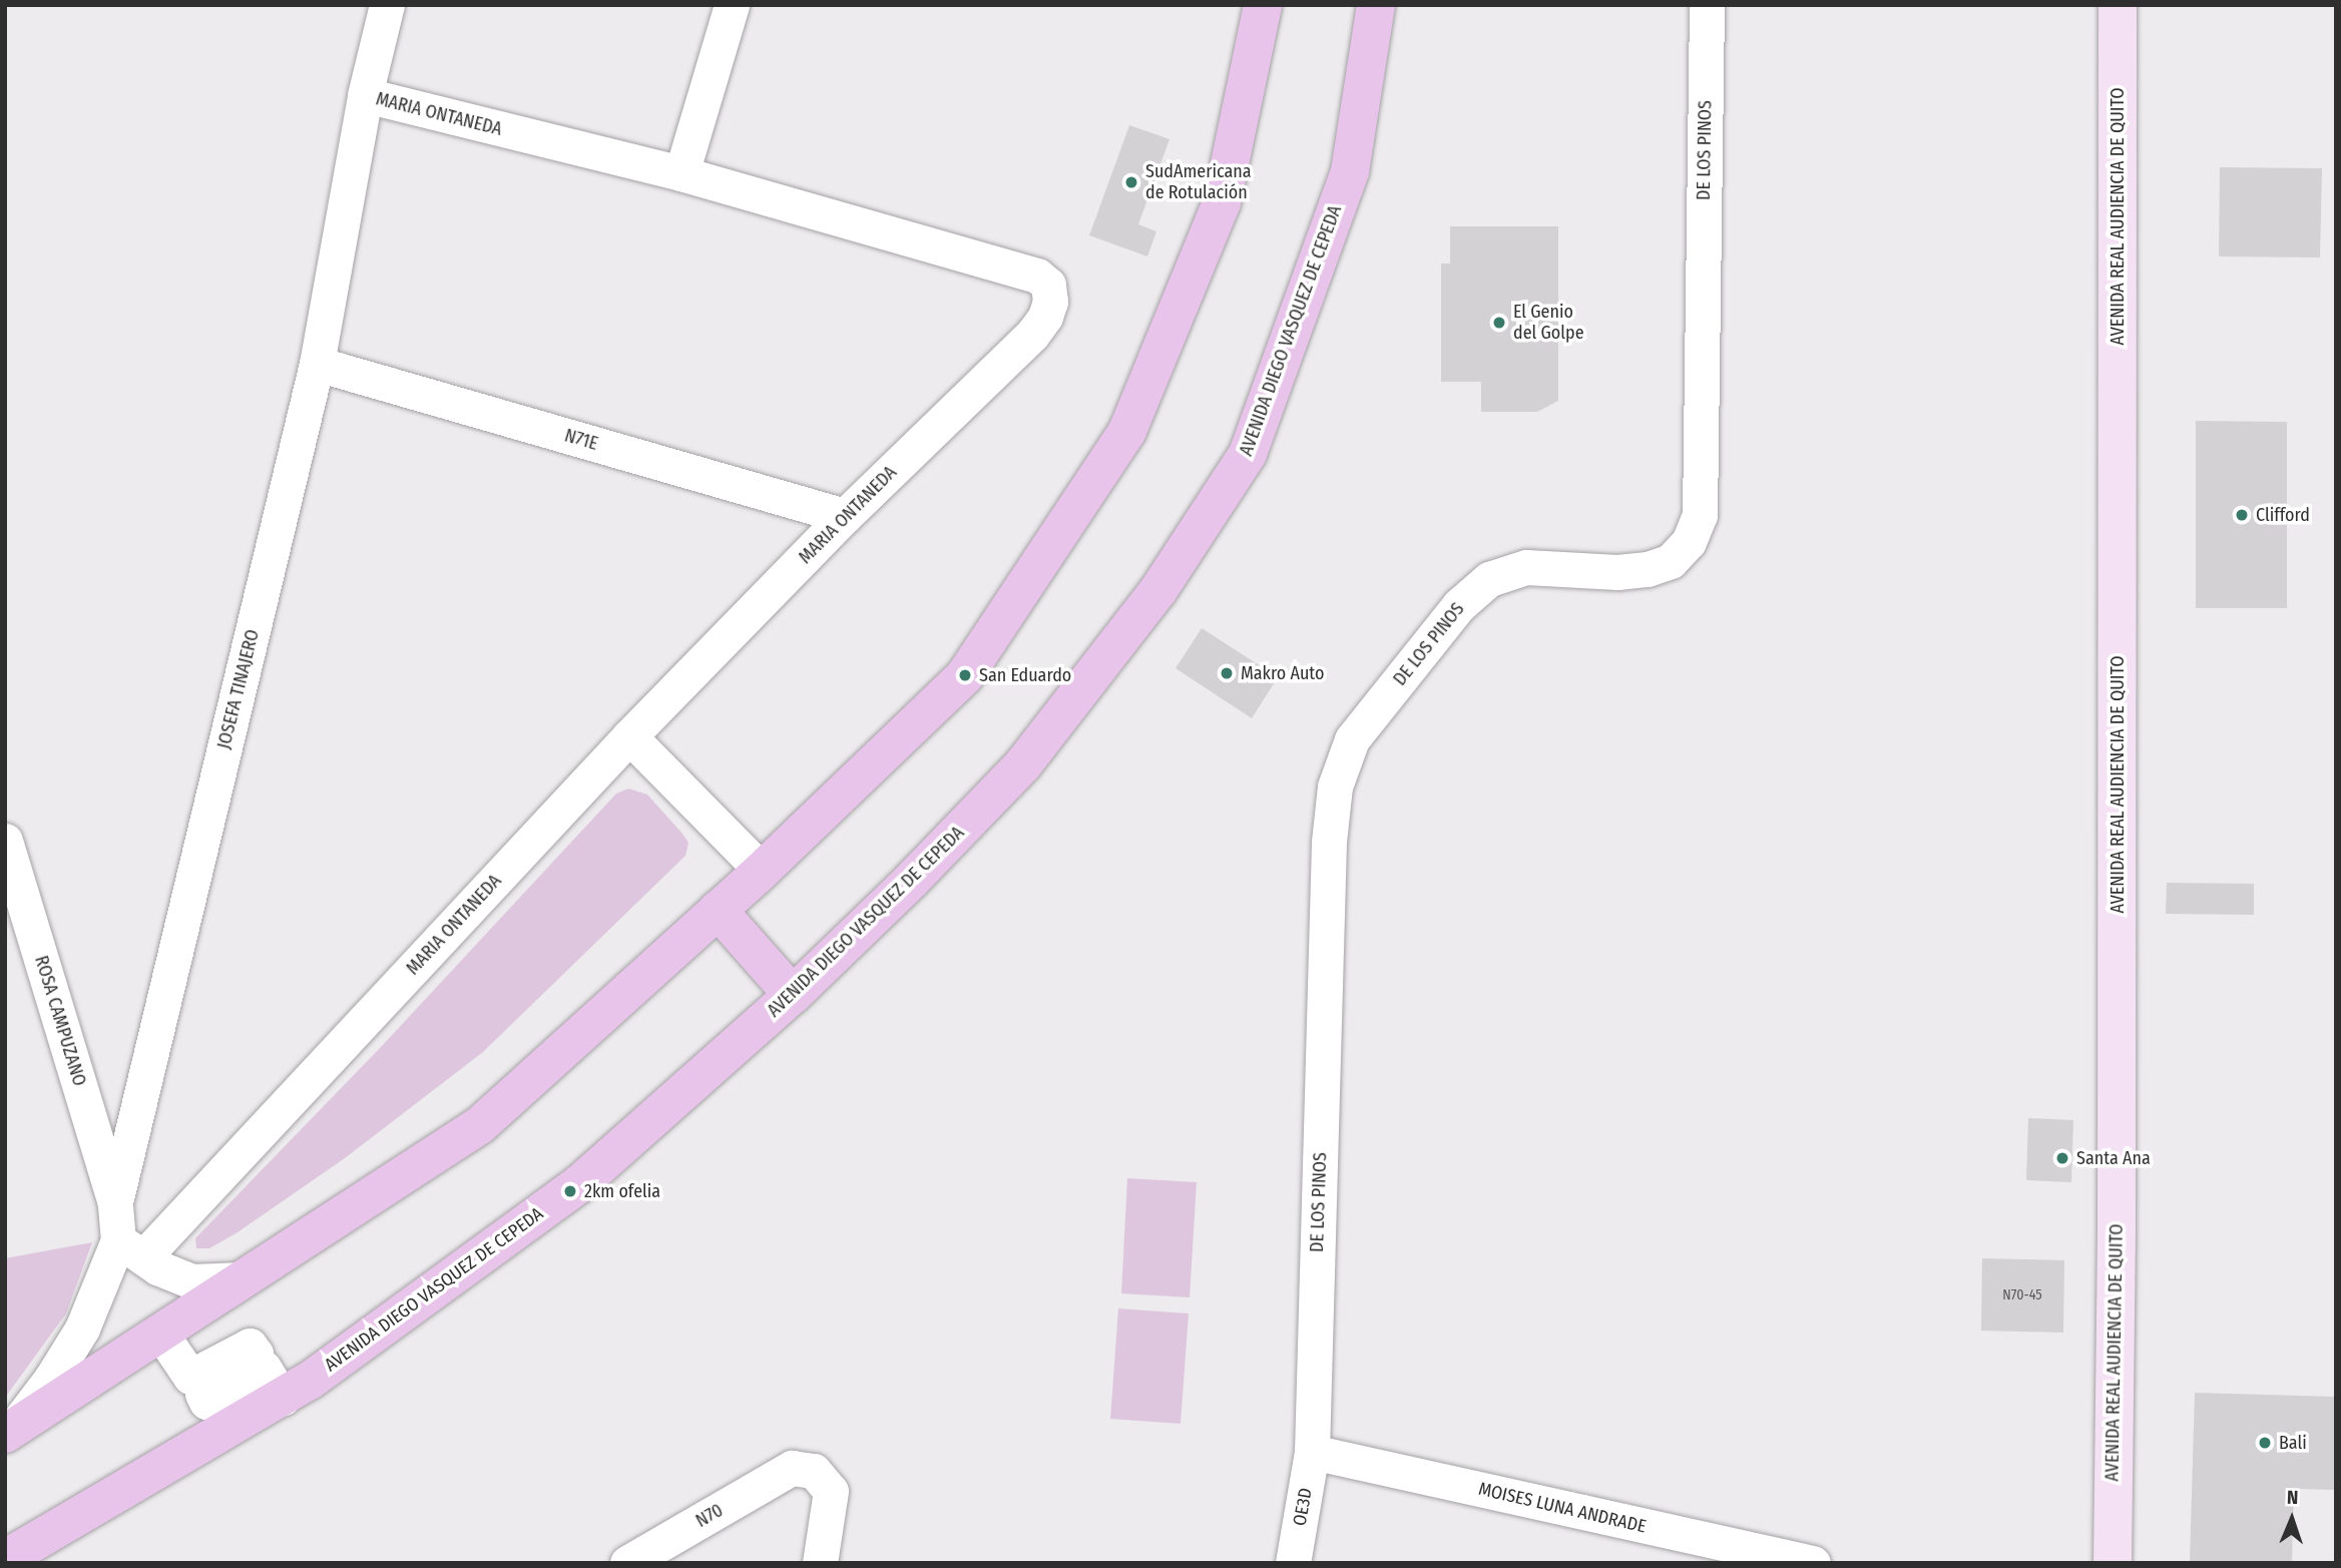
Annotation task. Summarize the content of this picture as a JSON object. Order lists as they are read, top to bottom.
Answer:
{
  "streets": {
    "main road": ["AVENIDA REAL AUDIENCIA DE QUITO", "AVENIDA DIEGO VASQUEZ DE CEPEDA"],
    "street": [
      "MARIA ONTANEDA",
      "DE LOS PINOS",
      "N71E",
      "JOSEFA TINAJERO",
      "ROSA CAMPUZANO",
      "OE3D",
      "MOISES LUNA ANDRADE",
      "N70"
    ]
  },
  "crossings": [
    ["MARIA ONTANEDA", "N71E"],
    ["MARIA ONTANEDA", "JOSEFA TINAJERO"],
    ["DE LOS PINOS", "OE3D"],
    ["DE LOS PINOS", "MOISES LUNA ANDRADE"],
    ["N71E", "JOSEFA TINAJERO"],
    ["JOSEFA TINAJERO", "ROSA CAMPUZANO"],
    ["OE3D", "MOISES LUNA ANDRADE"]
  ],
  "places": [
    "SudAmericana de Rotulación",
    "El Genio del Golpe",
    "Clifford",
    "Makro Auto",
    "San Eduardo",
    "Santa Ana",
    "2km ofelia",
    "Bali"
  ],
  "house_numbers": ["N70-45"],
  "north": "top"
}
